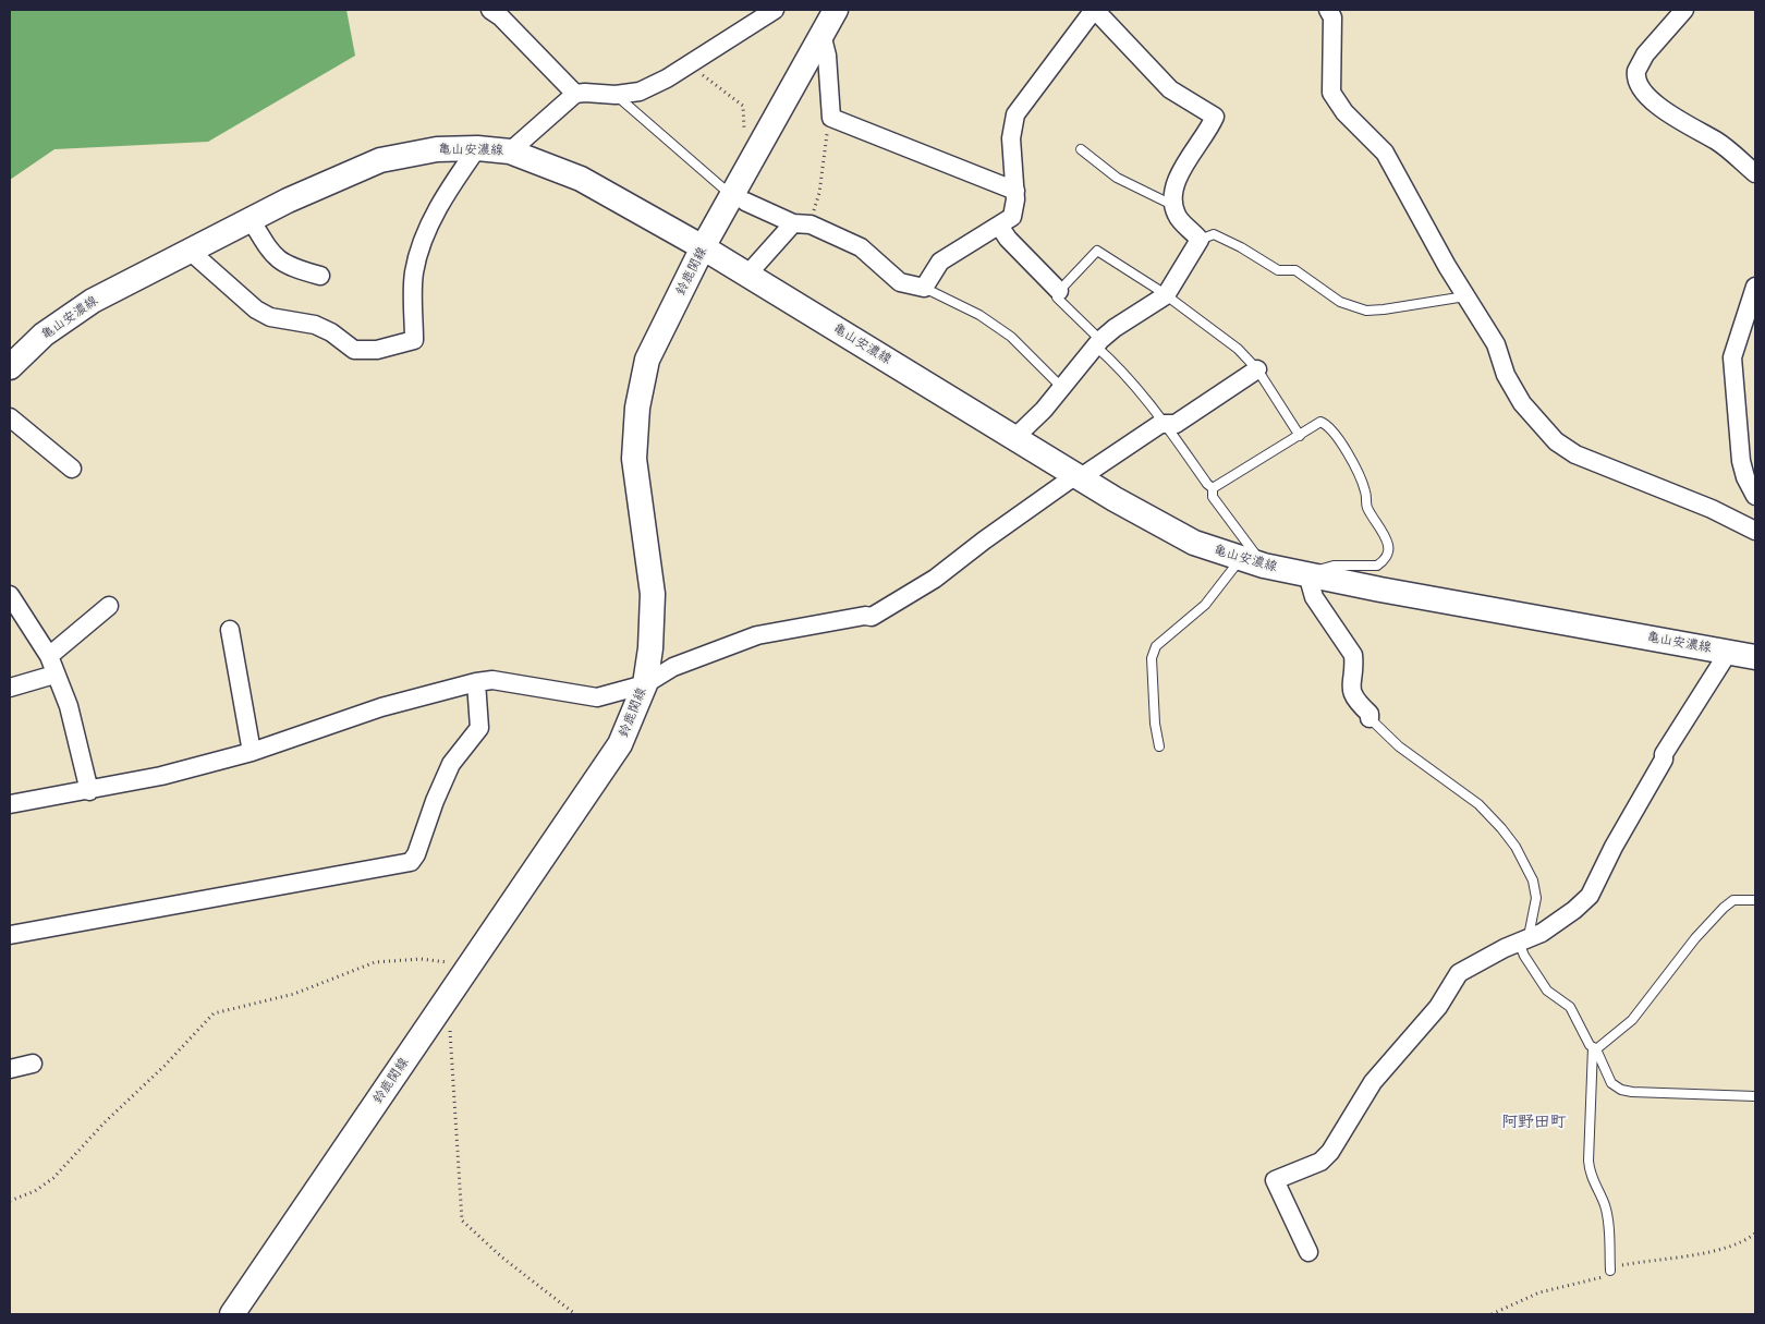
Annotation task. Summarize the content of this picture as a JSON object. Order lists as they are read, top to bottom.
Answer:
{
  "streets": {
    "main road": ["亀山安濃線", "鈴鹿関線"]
  },
  "crossings": [
    ["亀山安濃線", "鈴鹿関線"]
  ],
  "districts": ["阿野田町"]
}
